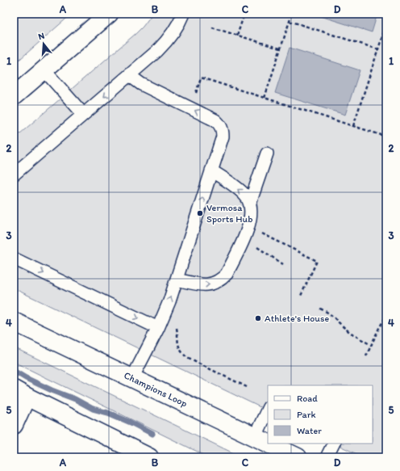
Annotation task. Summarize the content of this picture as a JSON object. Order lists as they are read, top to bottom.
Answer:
{
  "streets": {
    "street": ["Champions Loop"]
  },
  "places": ["Vermosa Sports Hub", "Athlete's House"],
  "legend": ["Road", "Park", "Water"],
  "north": "top",
  "grid": {
    "columns": [
      "A",
      "B",
      "C",
      "D"
    ],
    "rows": [
      "1",
      "2",
      "3",
      "4",
      "5"
    ]
  }
}
